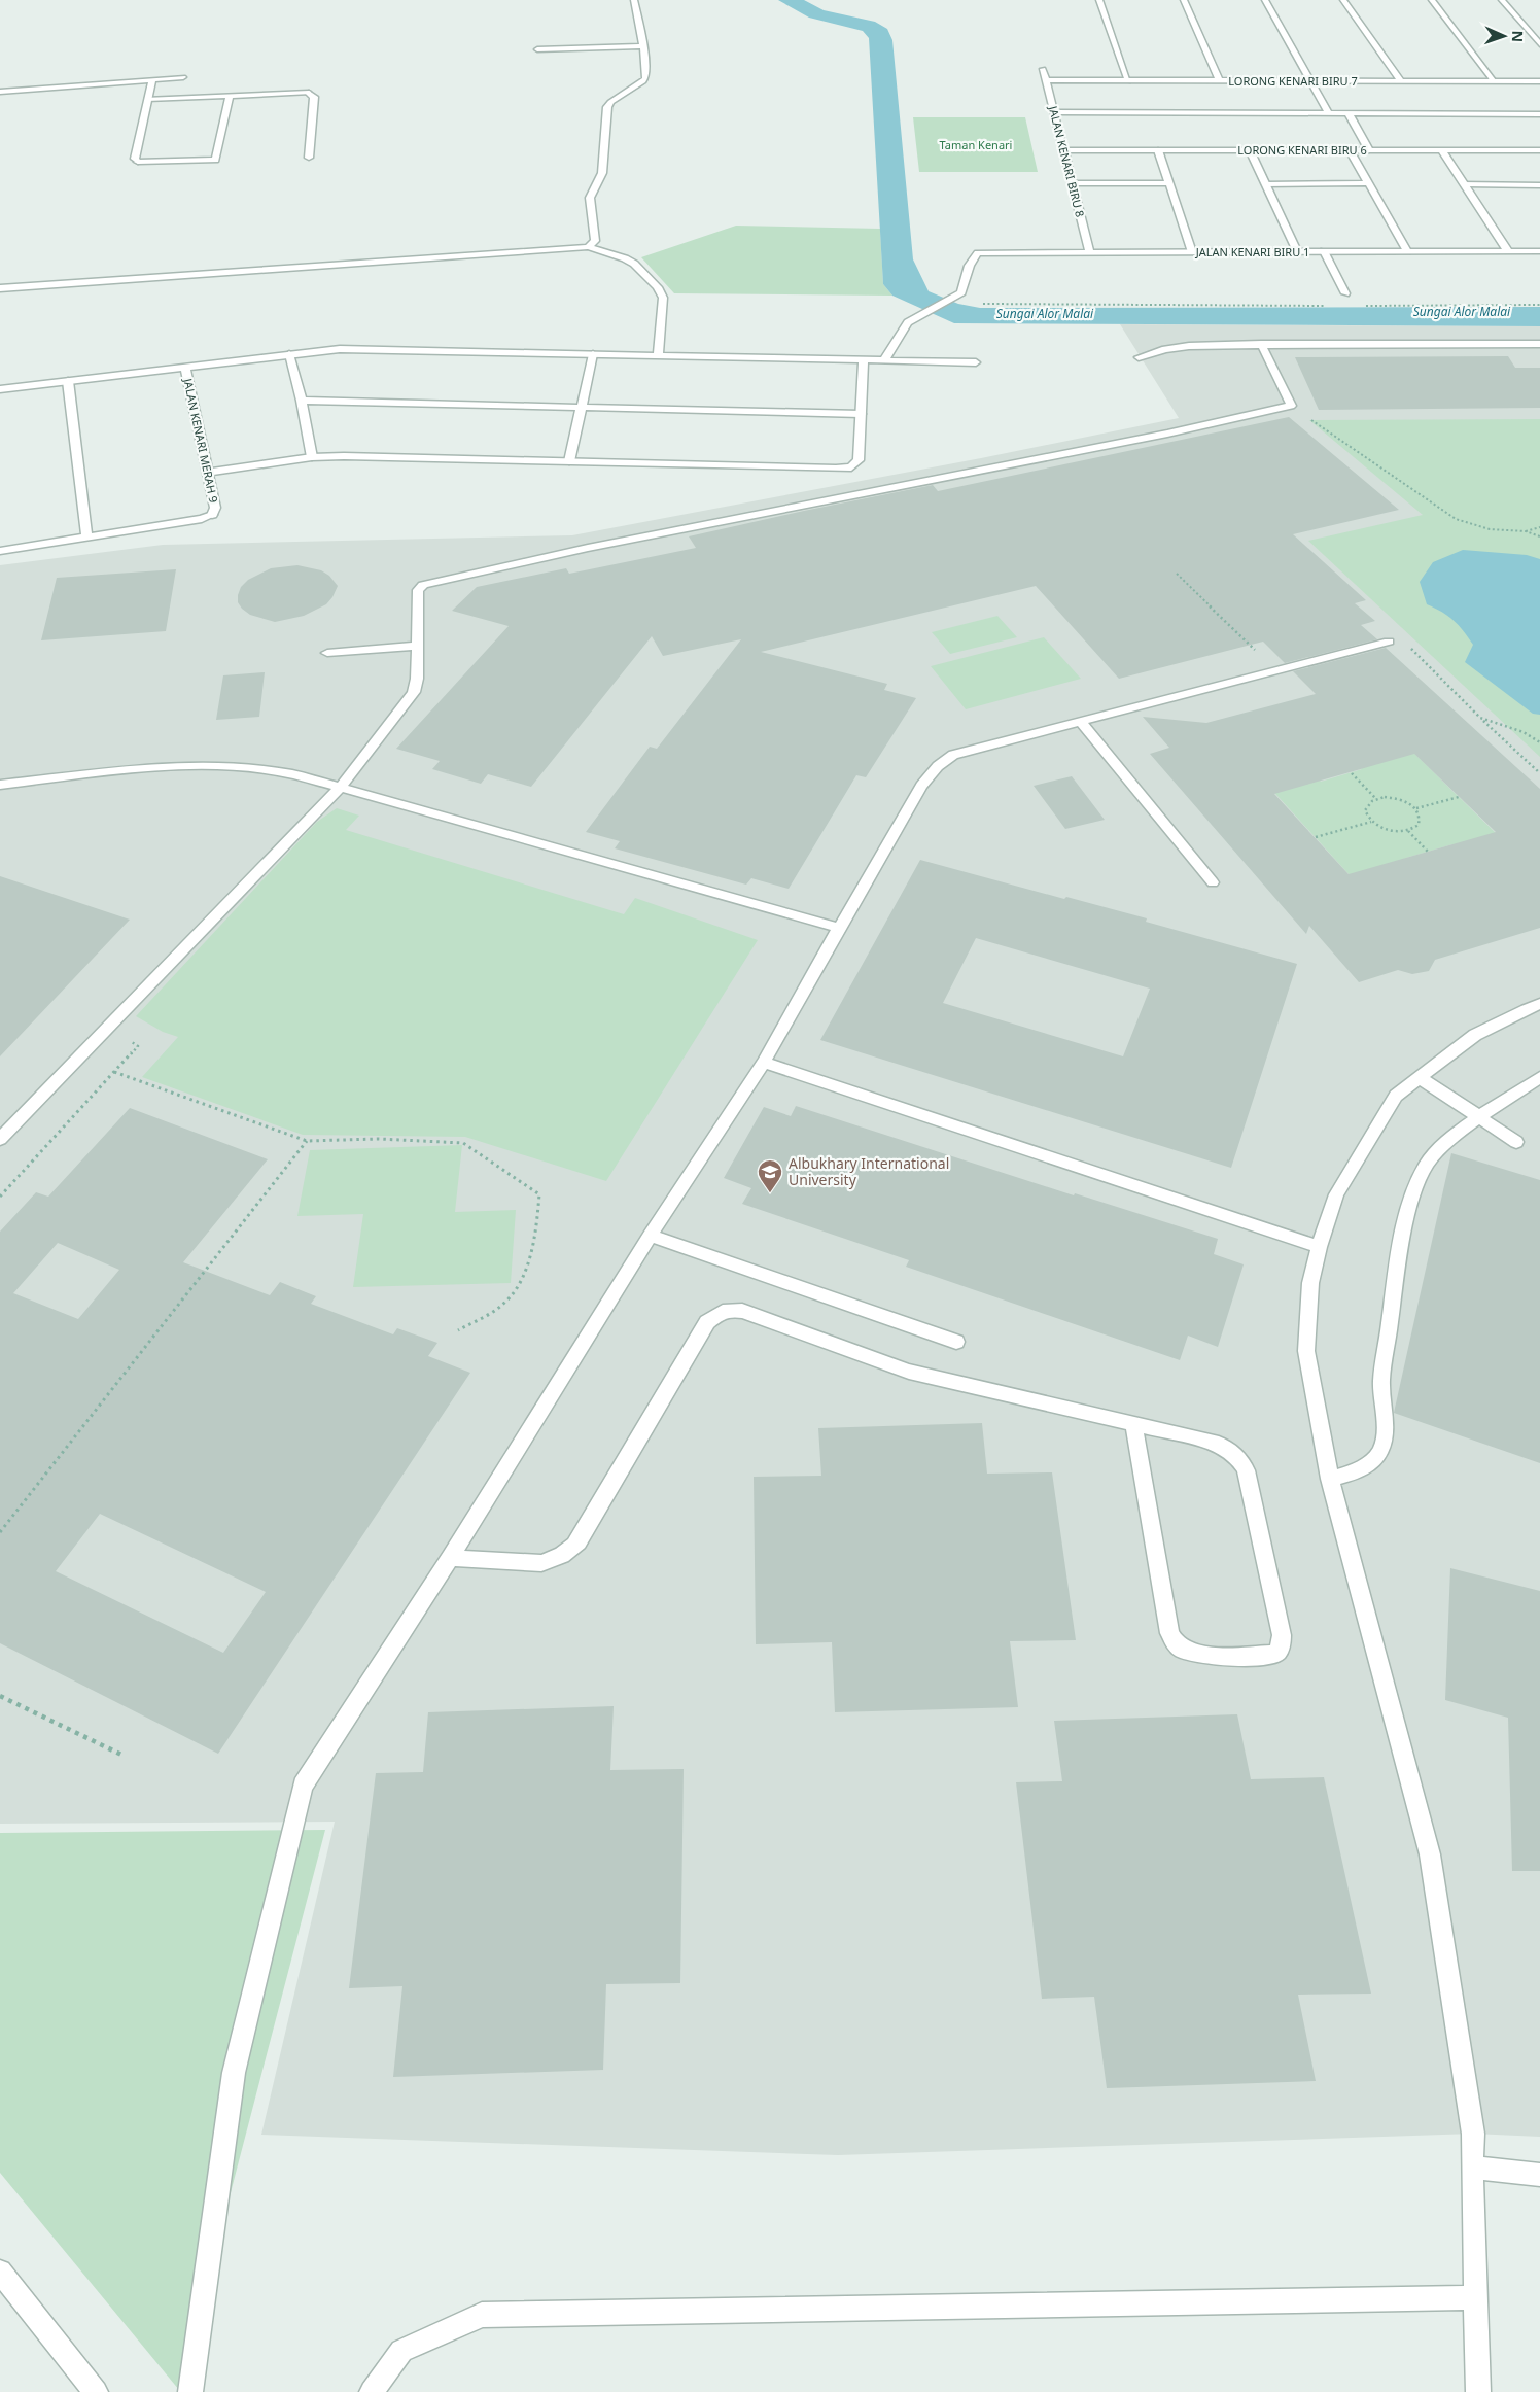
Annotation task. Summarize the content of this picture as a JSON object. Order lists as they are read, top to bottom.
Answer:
{
  "streets": {
    "street": [
      "LORONG KENARI BIRU 7",
      "LORONG KENARI BIRU 6",
      "JALAN KENARI BIRU 8",
      "JALAN KENARI BIRU 1",
      "JALAN KENARI MERAH 9"
    ]
  },
  "crossings": [
    ["LORONG KENARI BIRU 7", "JALAN KENARI BIRU 8"],
    ["LORONG KENARI BIRU 6", "JALAN KENARI BIRU 8"],
    ["JALAN KENARI BIRU 8", "JALAN KENARI BIRU 1"]
  ],
  "water": ["Sungai Alor Malai"],
  "parks": ["Taman Kenari"],
  "places": {
    "school or university": ["Albukhary International University"]
  },
  "north": "right"
}
